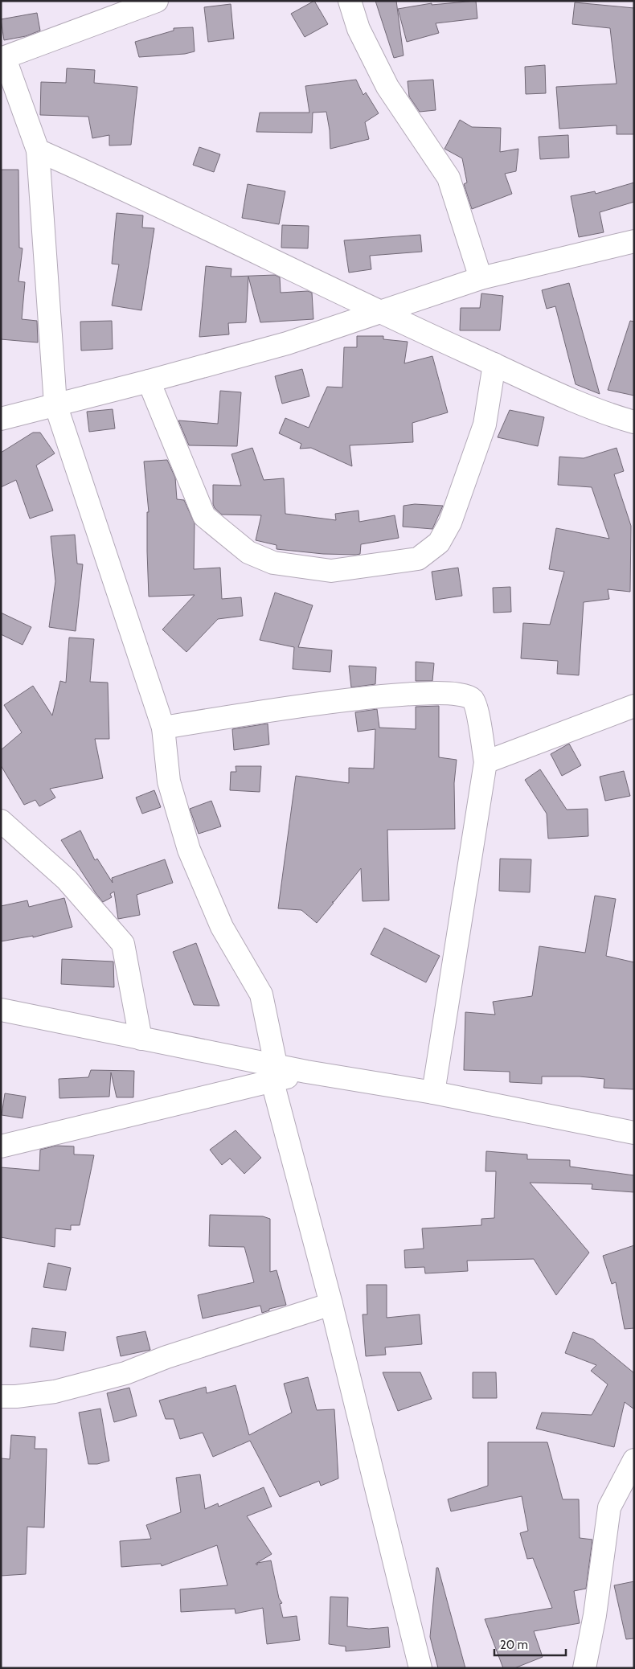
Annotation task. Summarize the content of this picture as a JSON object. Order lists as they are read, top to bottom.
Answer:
{
  "scale_bar": "20 m"
}
